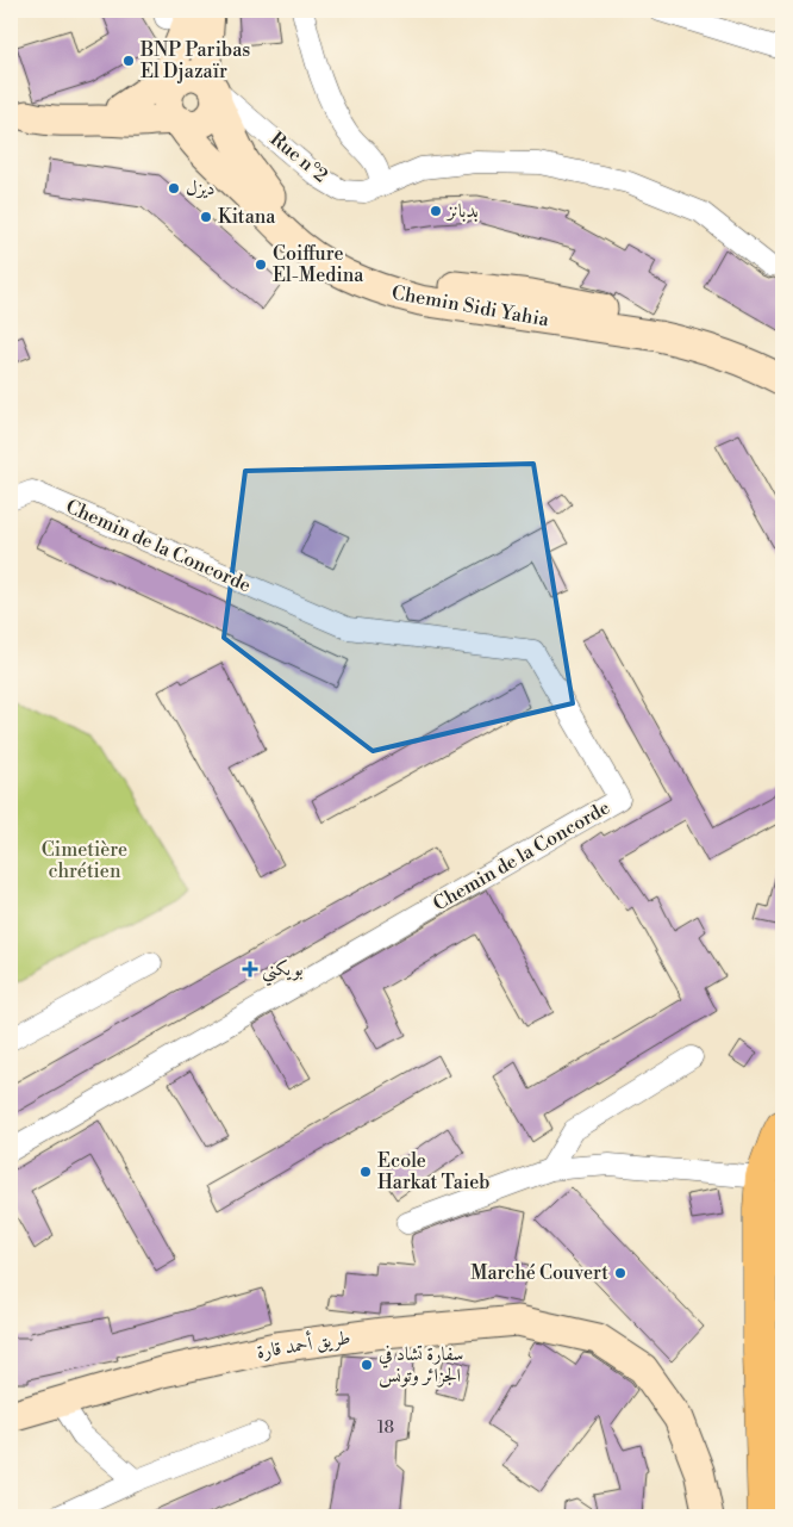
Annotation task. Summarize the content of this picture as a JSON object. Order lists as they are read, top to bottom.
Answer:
{
  "streets": {
    "main road": ["Chemin Sidi Yahia", "طريق أحمد قارة"],
    "street": ["Rue n°2", "Chemin de la Concorde"]
  },
  "crossings": [
    ["Rue n°2", "Chemin Sidi Yahia"]
  ],
  "parks": ["Cimetière chrétien"],
  "places": {
    "other": [
      "BNP Paribas El Djazaïr",
      "ديزل",
      "بدبانز",
      "Kitana",
      "Coiffure El-Medina",
      "Ecole Harkat Taieb",
      "Marché Couvert",
      "سفارة تشاد في الجزائر وتونس"
    ],
    "health": ["بويكني"]
  },
  "house_numbers": ["18"]
}
